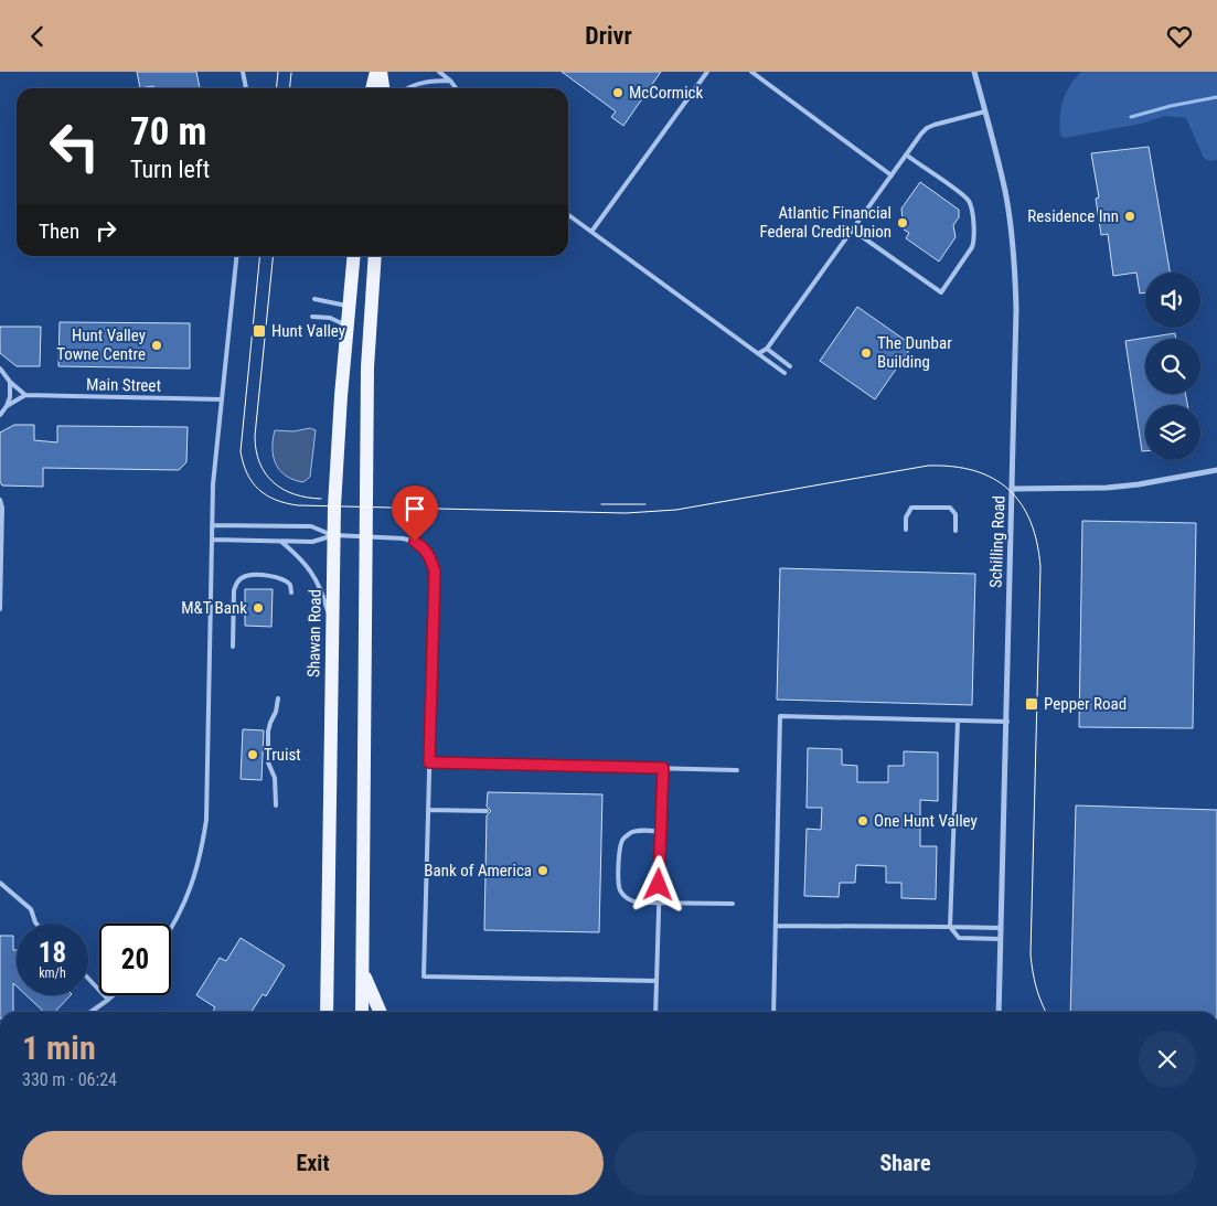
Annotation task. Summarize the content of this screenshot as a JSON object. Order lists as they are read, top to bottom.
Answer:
{
  "streets": {
    "main road": ["Shawan Road"],
    "street": ["Schilling Road"],
    "lane": ["Main Street"]
  },
  "places": {
    "other": [
      "McCormick",
      "Residence Inn",
      "Atlantic Financial Federal Credit Union",
      "Hunt Valley Towne Centre",
      "The Dunbar Building",
      "M&T Bank",
      "Truist",
      "One Hunt Valley",
      "Bank of America"
    ],
    "transit": ["Hunt Valley", "Pepper Road"]
  },
  "page": {
    "header": "Drivr",
    "turn": ["70 m", "Turn left"],
    "then": "Then",
    "speed": "18 km/h",
    "limit": "20",
    "heading": ["1 min", "330 m · 06:24"],
    "buttons": ["Exit", "Share"]
  }
}
